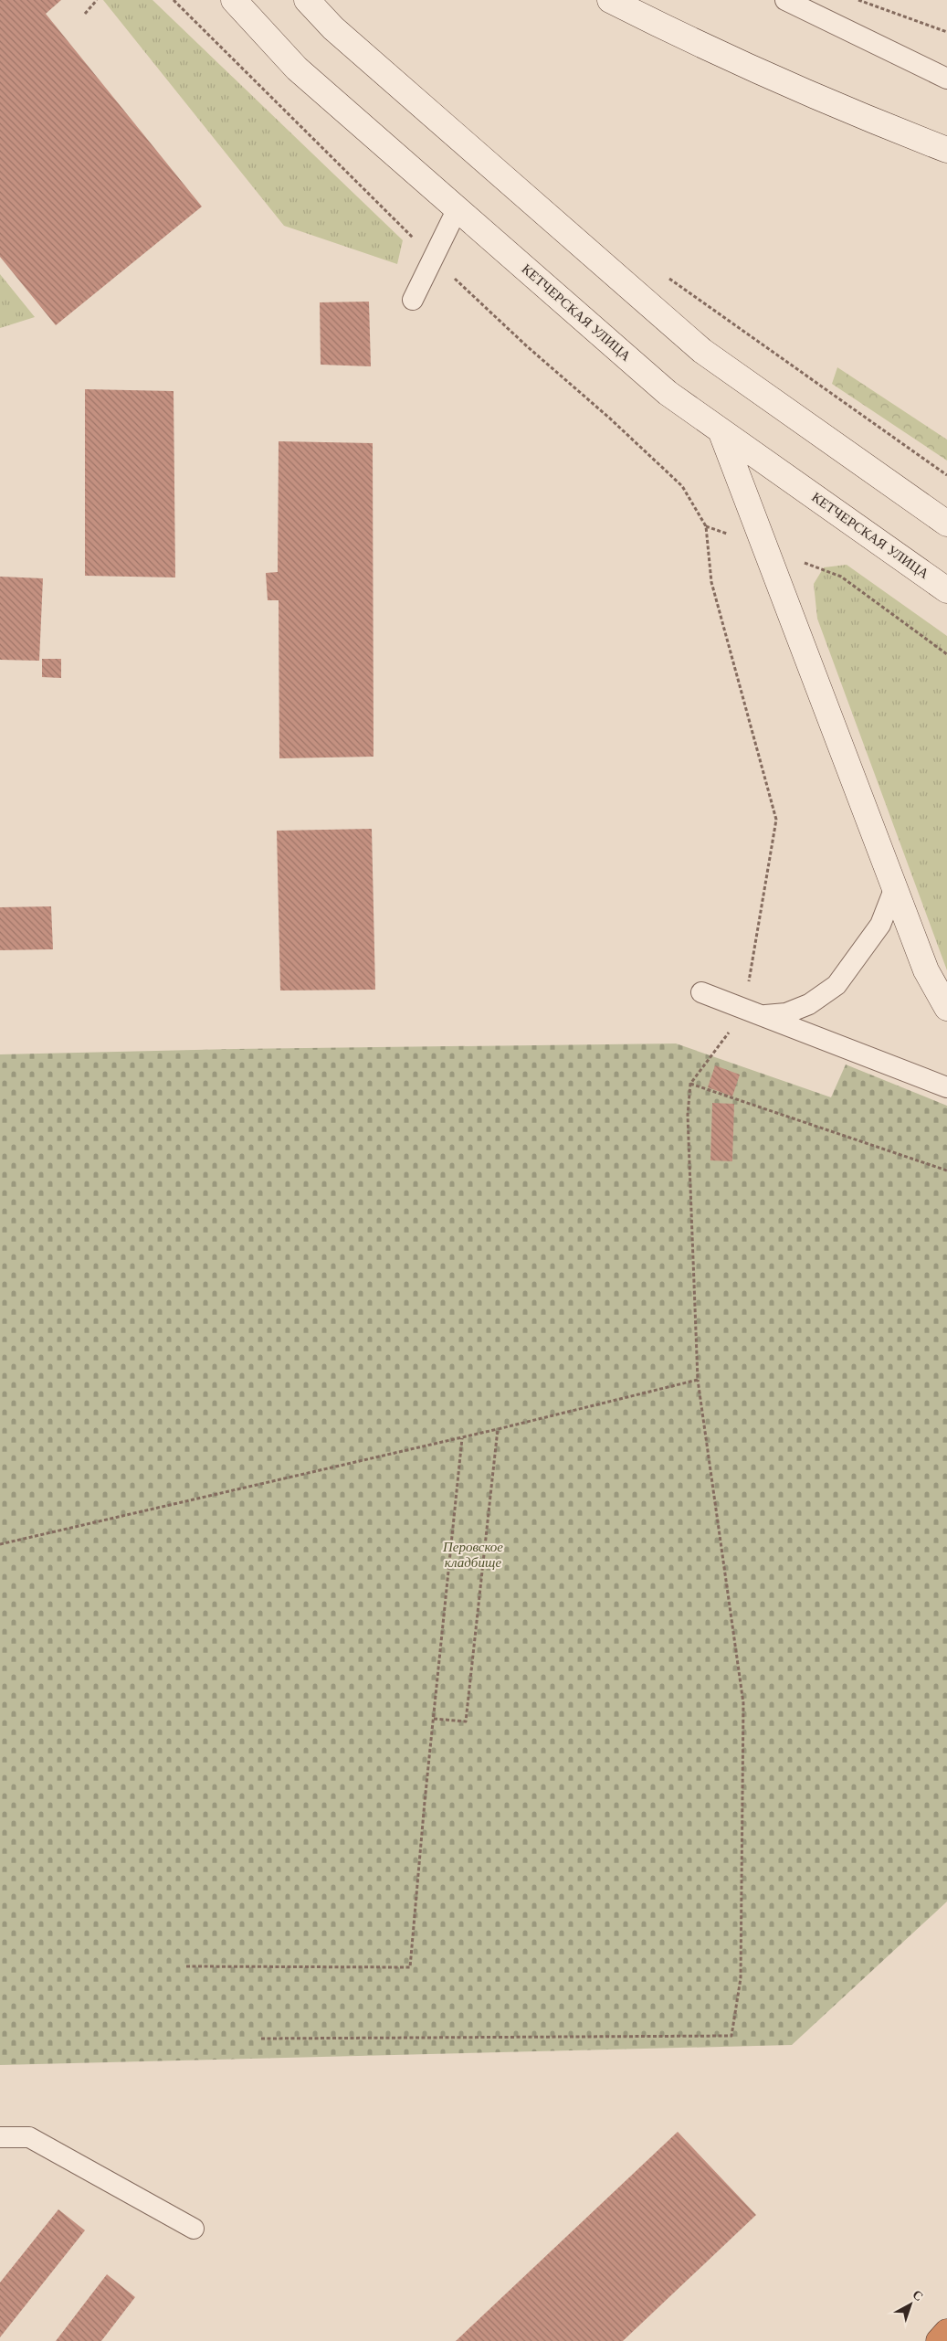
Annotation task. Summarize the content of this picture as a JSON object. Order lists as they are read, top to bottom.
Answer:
{
  "streets": {
    "main road": ["КЕТЧЕРСКАЯ УЛИЦА"]
  },
  "parks": ["Перовское кладбище"],
  "north": "top right"
}
